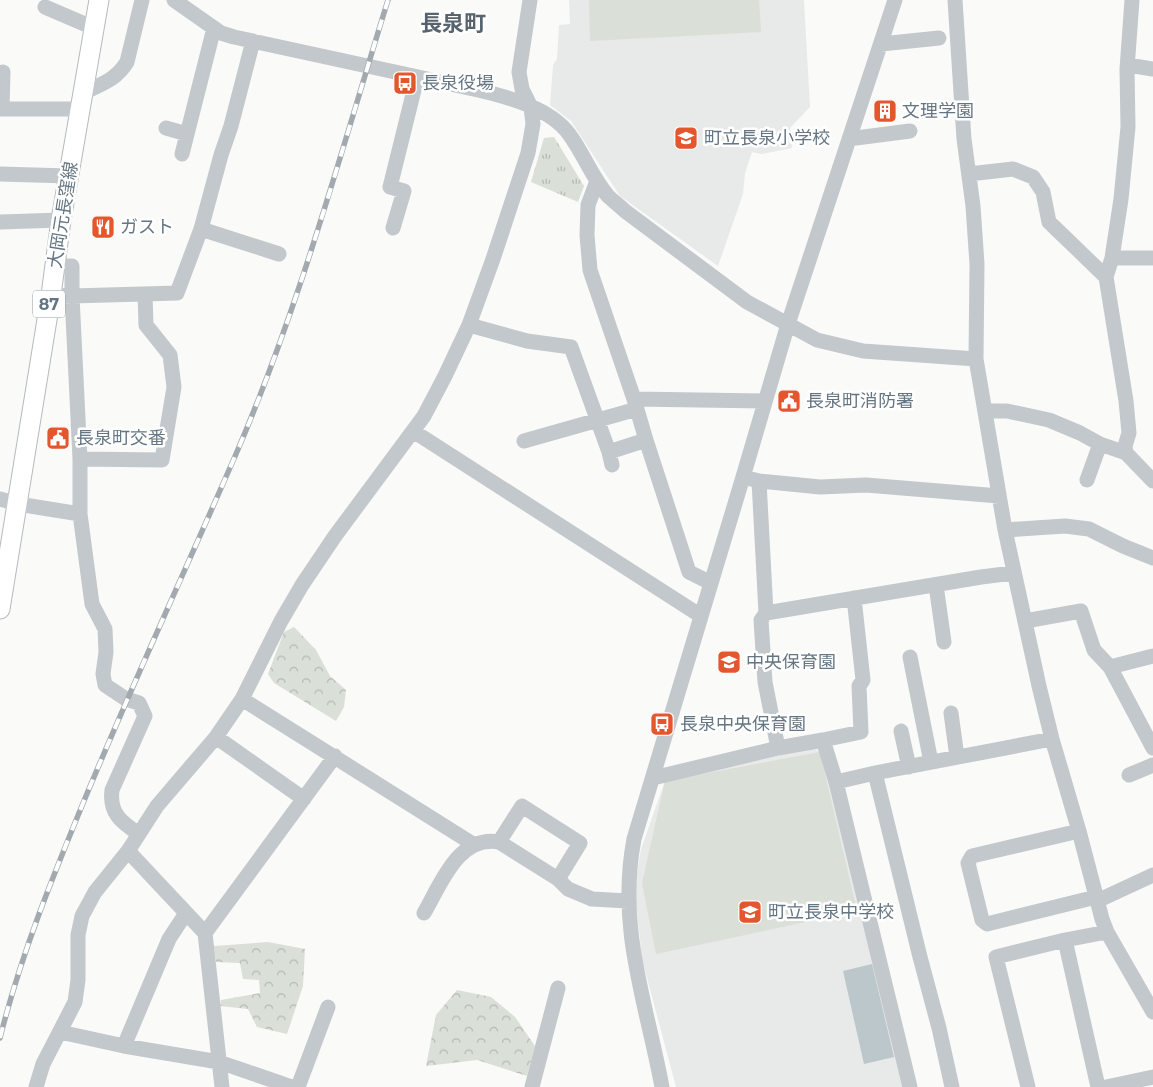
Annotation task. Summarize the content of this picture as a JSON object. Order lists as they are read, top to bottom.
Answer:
{
  "streets": {
    "main road": ["大岡元長窪線", "87"]
  },
  "districts": ["長泉町"],
  "places": {
    "bus stop": ["長泉役場", "長泉中央保育園"],
    "building": ["文理学園"],
    "school or university": ["町立長泉小学校", "中央保育園", "町立長泉中学校"],
    "restaurant": ["ガスト"],
    "public building": ["長泉町消防署", "長泉町交番"]
  }
}
